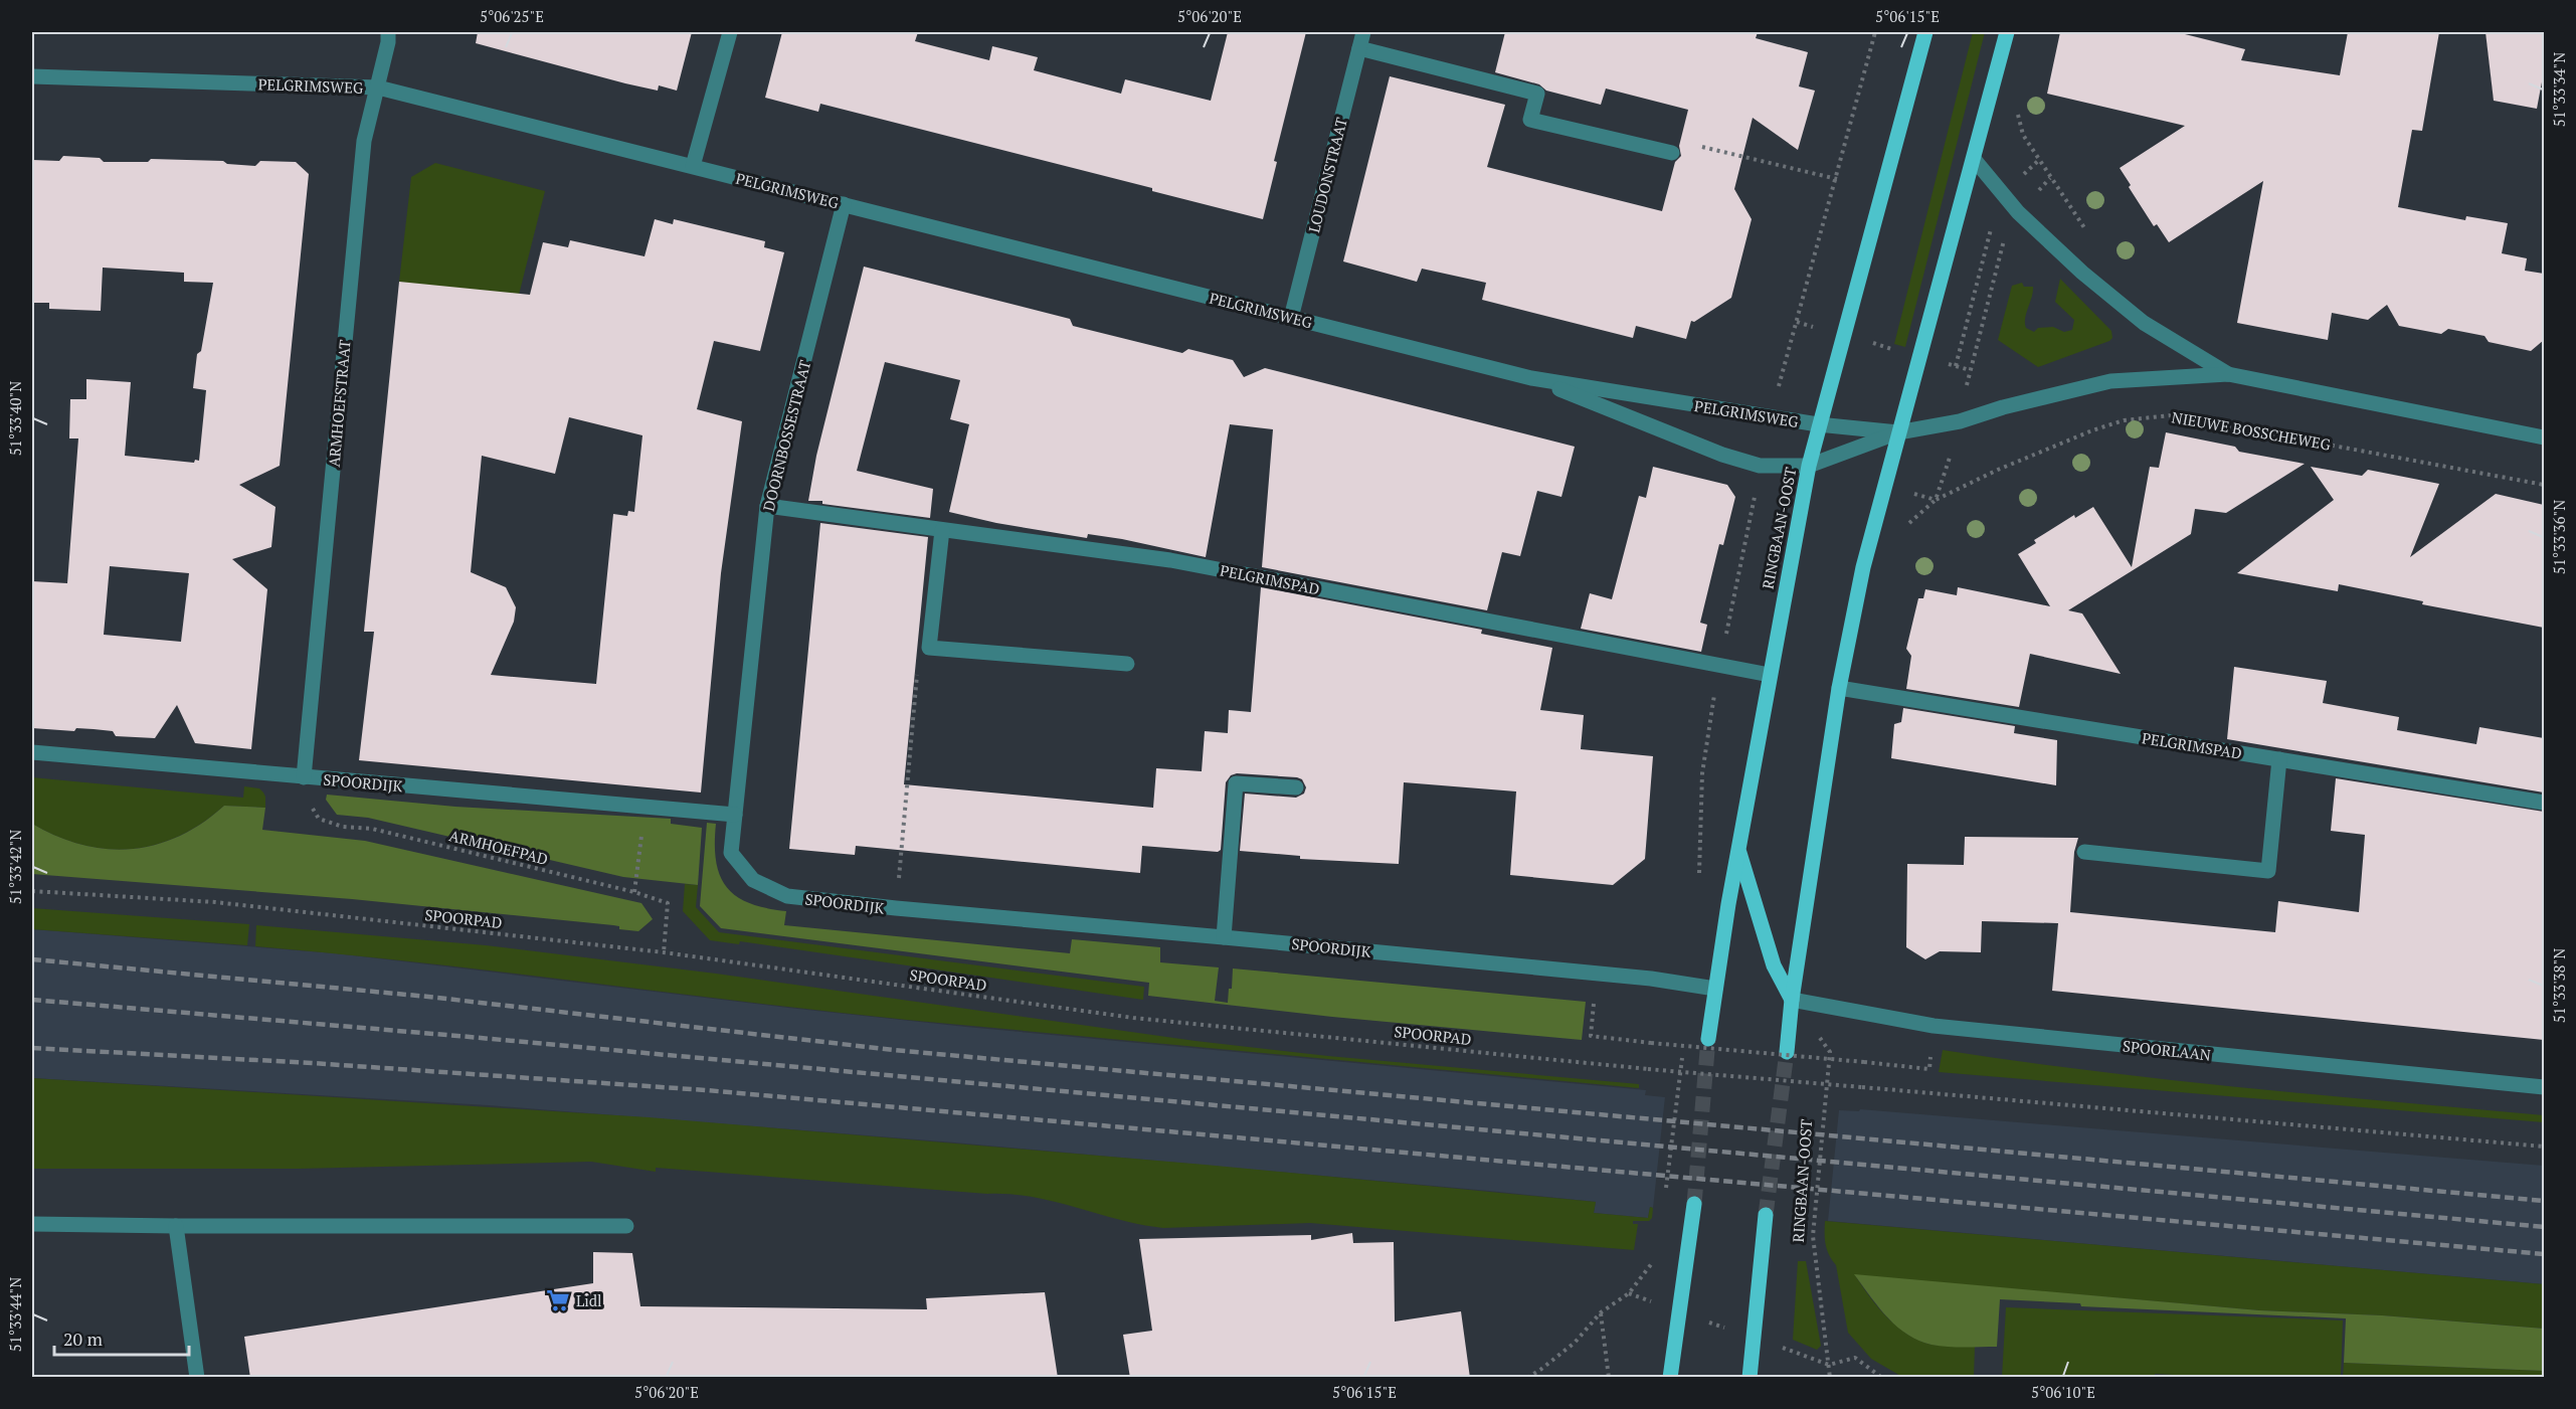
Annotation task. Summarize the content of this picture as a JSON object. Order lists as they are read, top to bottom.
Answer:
{
  "streets": {
    "main road": ["RINGBAAN-OOST"],
    "street": [
      "PELGRIMSWEG",
      "LOUDONSTRAAT",
      "ARMHOEFSTRAAT",
      "DOORNBOSSESTRAAT",
      "PELGRIMSPAD",
      "SPOORDIJK",
      "SPOORLAAN"
    ],
    "path": ["NIEUWE BOSSCHEWEG", "ARMHOEFPAD", "SPOORPAD"]
  },
  "crossings": [
    ["PELGRIMSWEG", "LOUDONSTRAAT"],
    ["PELGRIMSWEG", "ARMHOEFSTRAAT"],
    ["PELGRIMSWEG", "DOORNBOSSESTRAAT"],
    ["PELGRIMSWEG", "RINGBAAN-OOST"],
    ["ARMHOEFSTRAAT", "SPOORDIJK"],
    ["ARMHOEFSTRAAT", "ARMHOEFPAD"],
    ["DOORNBOSSESTRAAT", "PELGRIMSPAD"],
    ["DOORNBOSSESTRAAT", "SPOORDIJK"],
    ["RINGBAAN-OOST", "PELGRIMSPAD"],
    ["RINGBAAN-OOST", "SPOORDIJK"],
    ["RINGBAAN-OOST", "SPOORLAAN"],
    ["SPOORDIJK", "ARMHOEFPAD"],
    ["ARMHOEFPAD", "SPOORPAD"]
  ],
  "places": {
    "supermarket": ["Lidl"]
  },
  "scale_bar": "20 m",
  "coordinates": [
    "5°06'25\"E",
    "5°06'20\"E",
    "5°06'15\"E",
    "51°33'34\"N",
    "51°33'40\"N",
    "51°33'36\"N",
    "51°33'42\"N",
    "51°33'38\"N",
    "51°33'44\"N",
    "5°06'10\"E"
  ]
}
